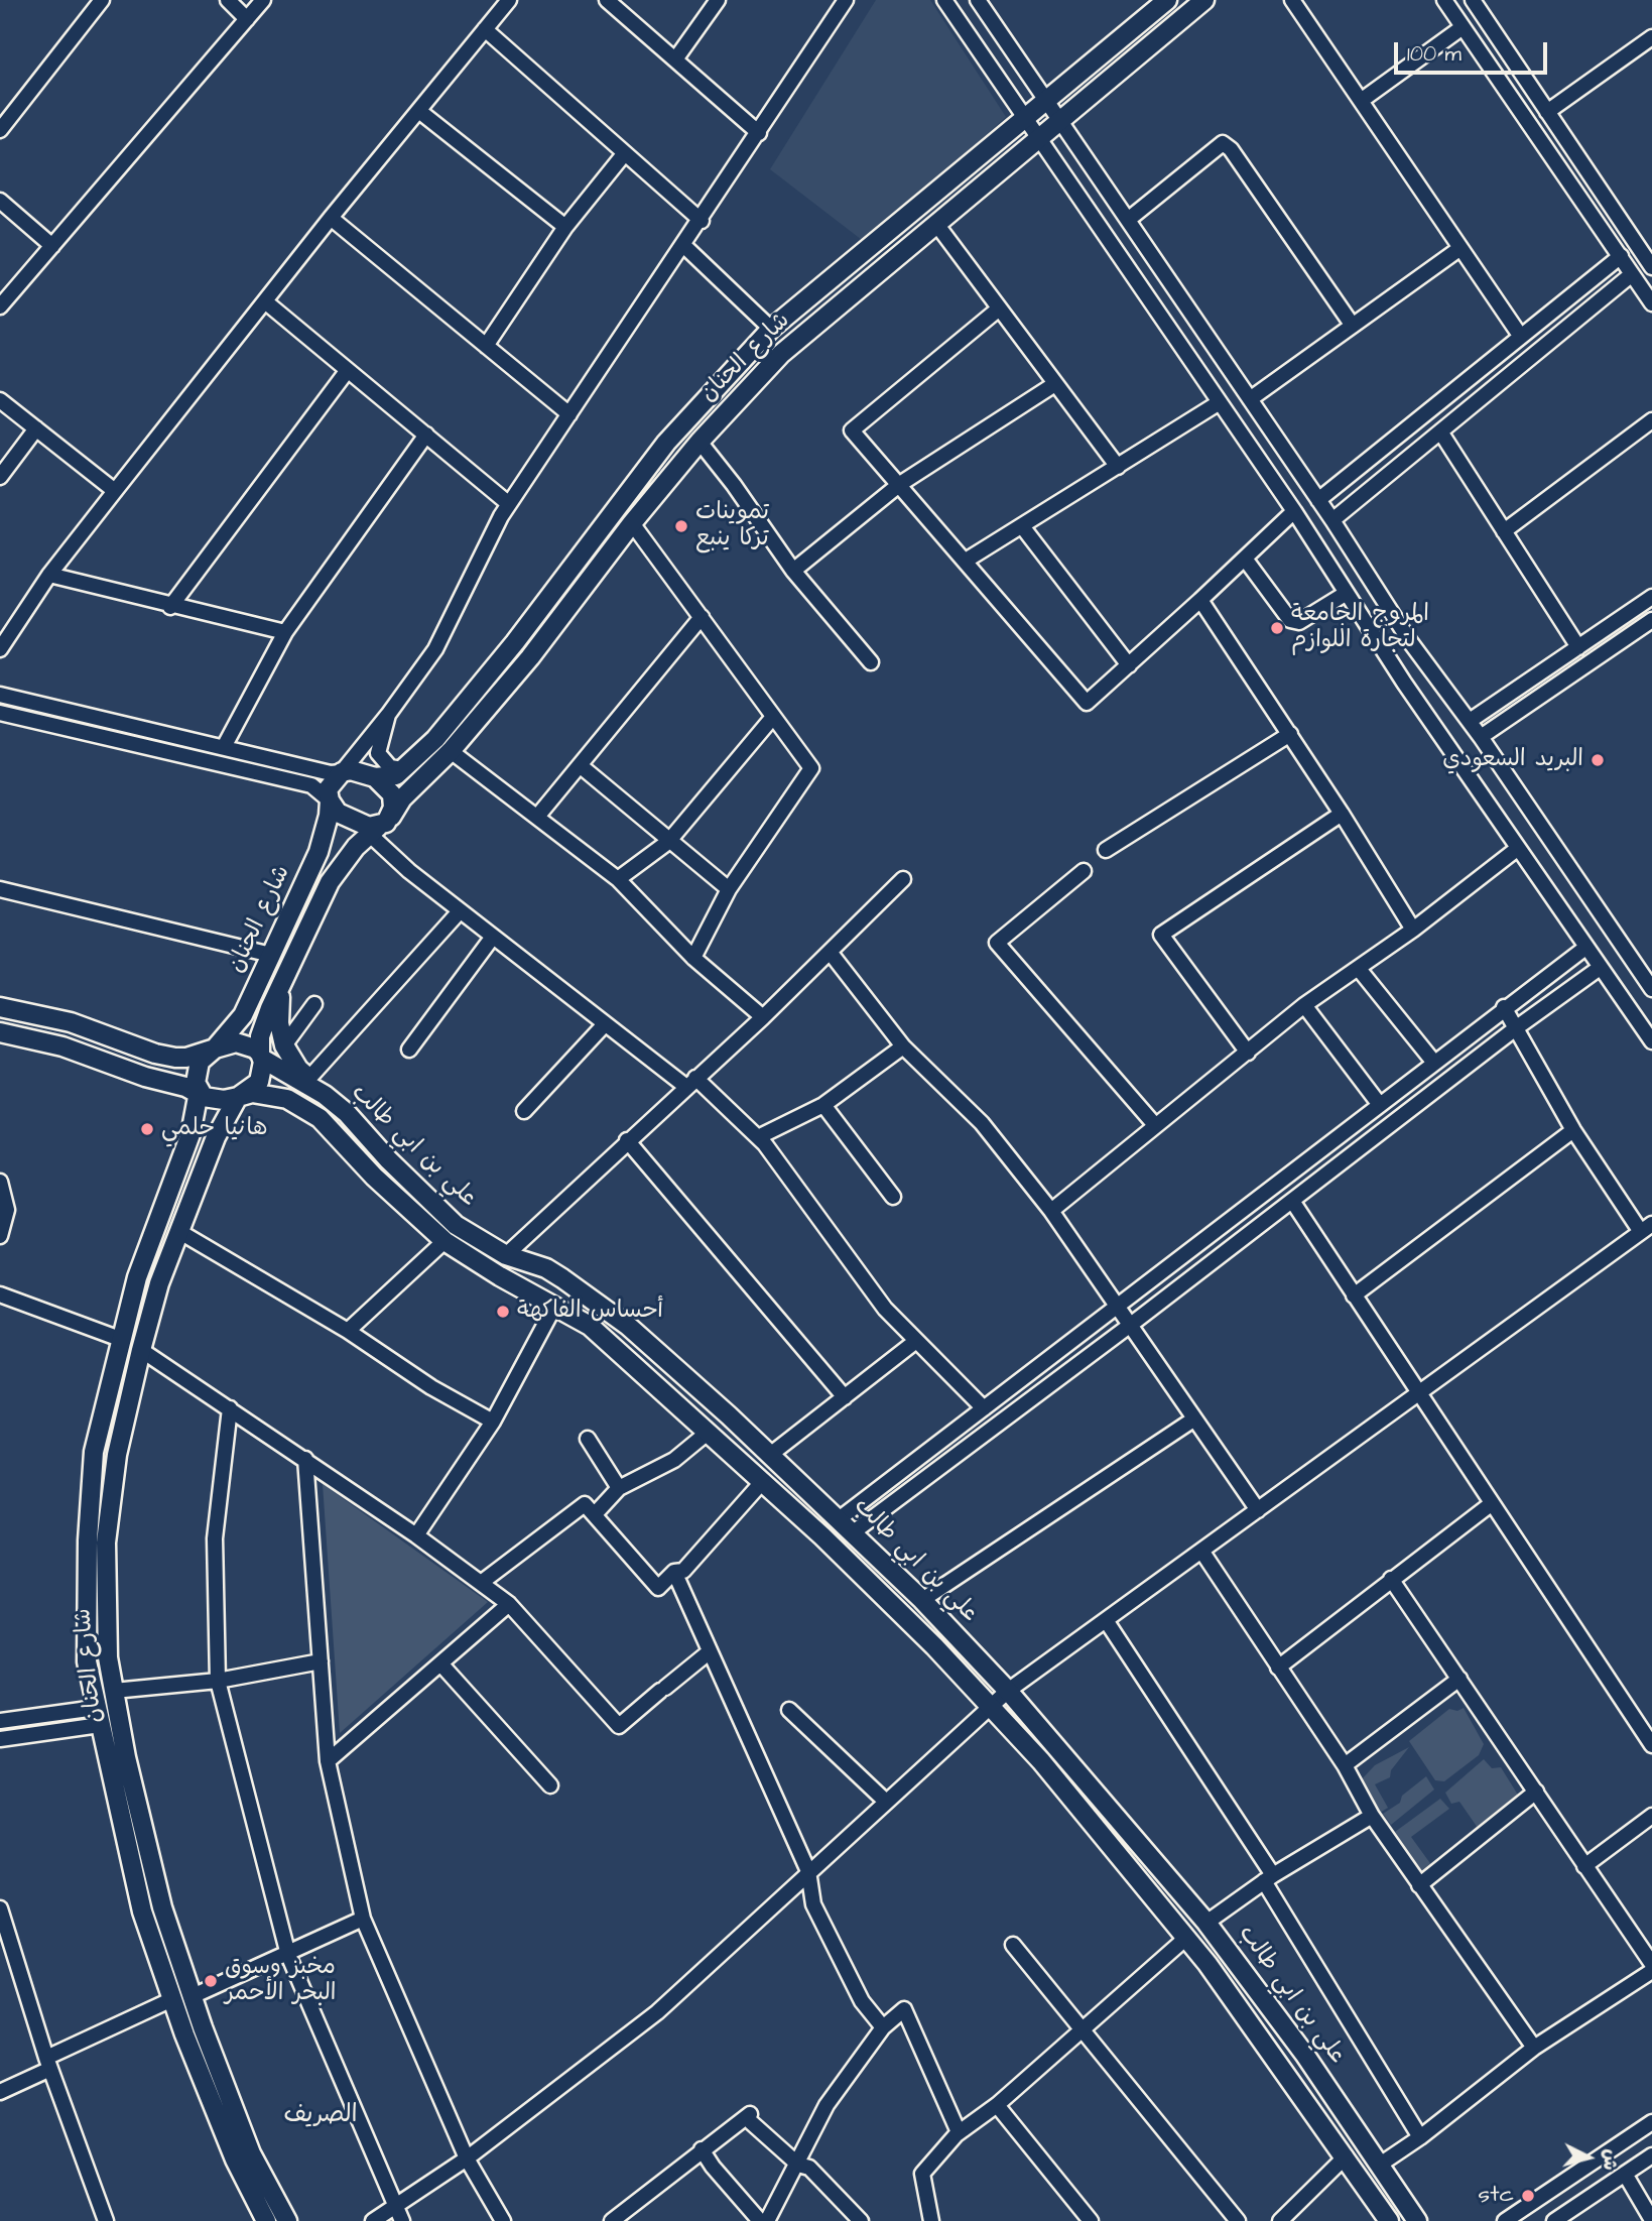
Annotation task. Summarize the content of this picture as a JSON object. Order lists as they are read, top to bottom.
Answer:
{
  "streets": {
    "main road": ["شارع الحنان", "علي بن ابي طالب"]
  },
  "crossings": [
    ["شارع الحنان", "علي بن ابي طالب"]
  ],
  "districts": ["الصريف"],
  "places": [
    "تموينات تركا ينبع",
    "المروج الجامعة لتجارة اللوازم",
    "البريد السعودي",
    "هانيا حلمي",
    "أحساس الفاكهة",
    "مخبز وسوق البحر الأحمر",
    "stc"
  ],
  "scale_bar": "100 m",
  "north": "right"
}
